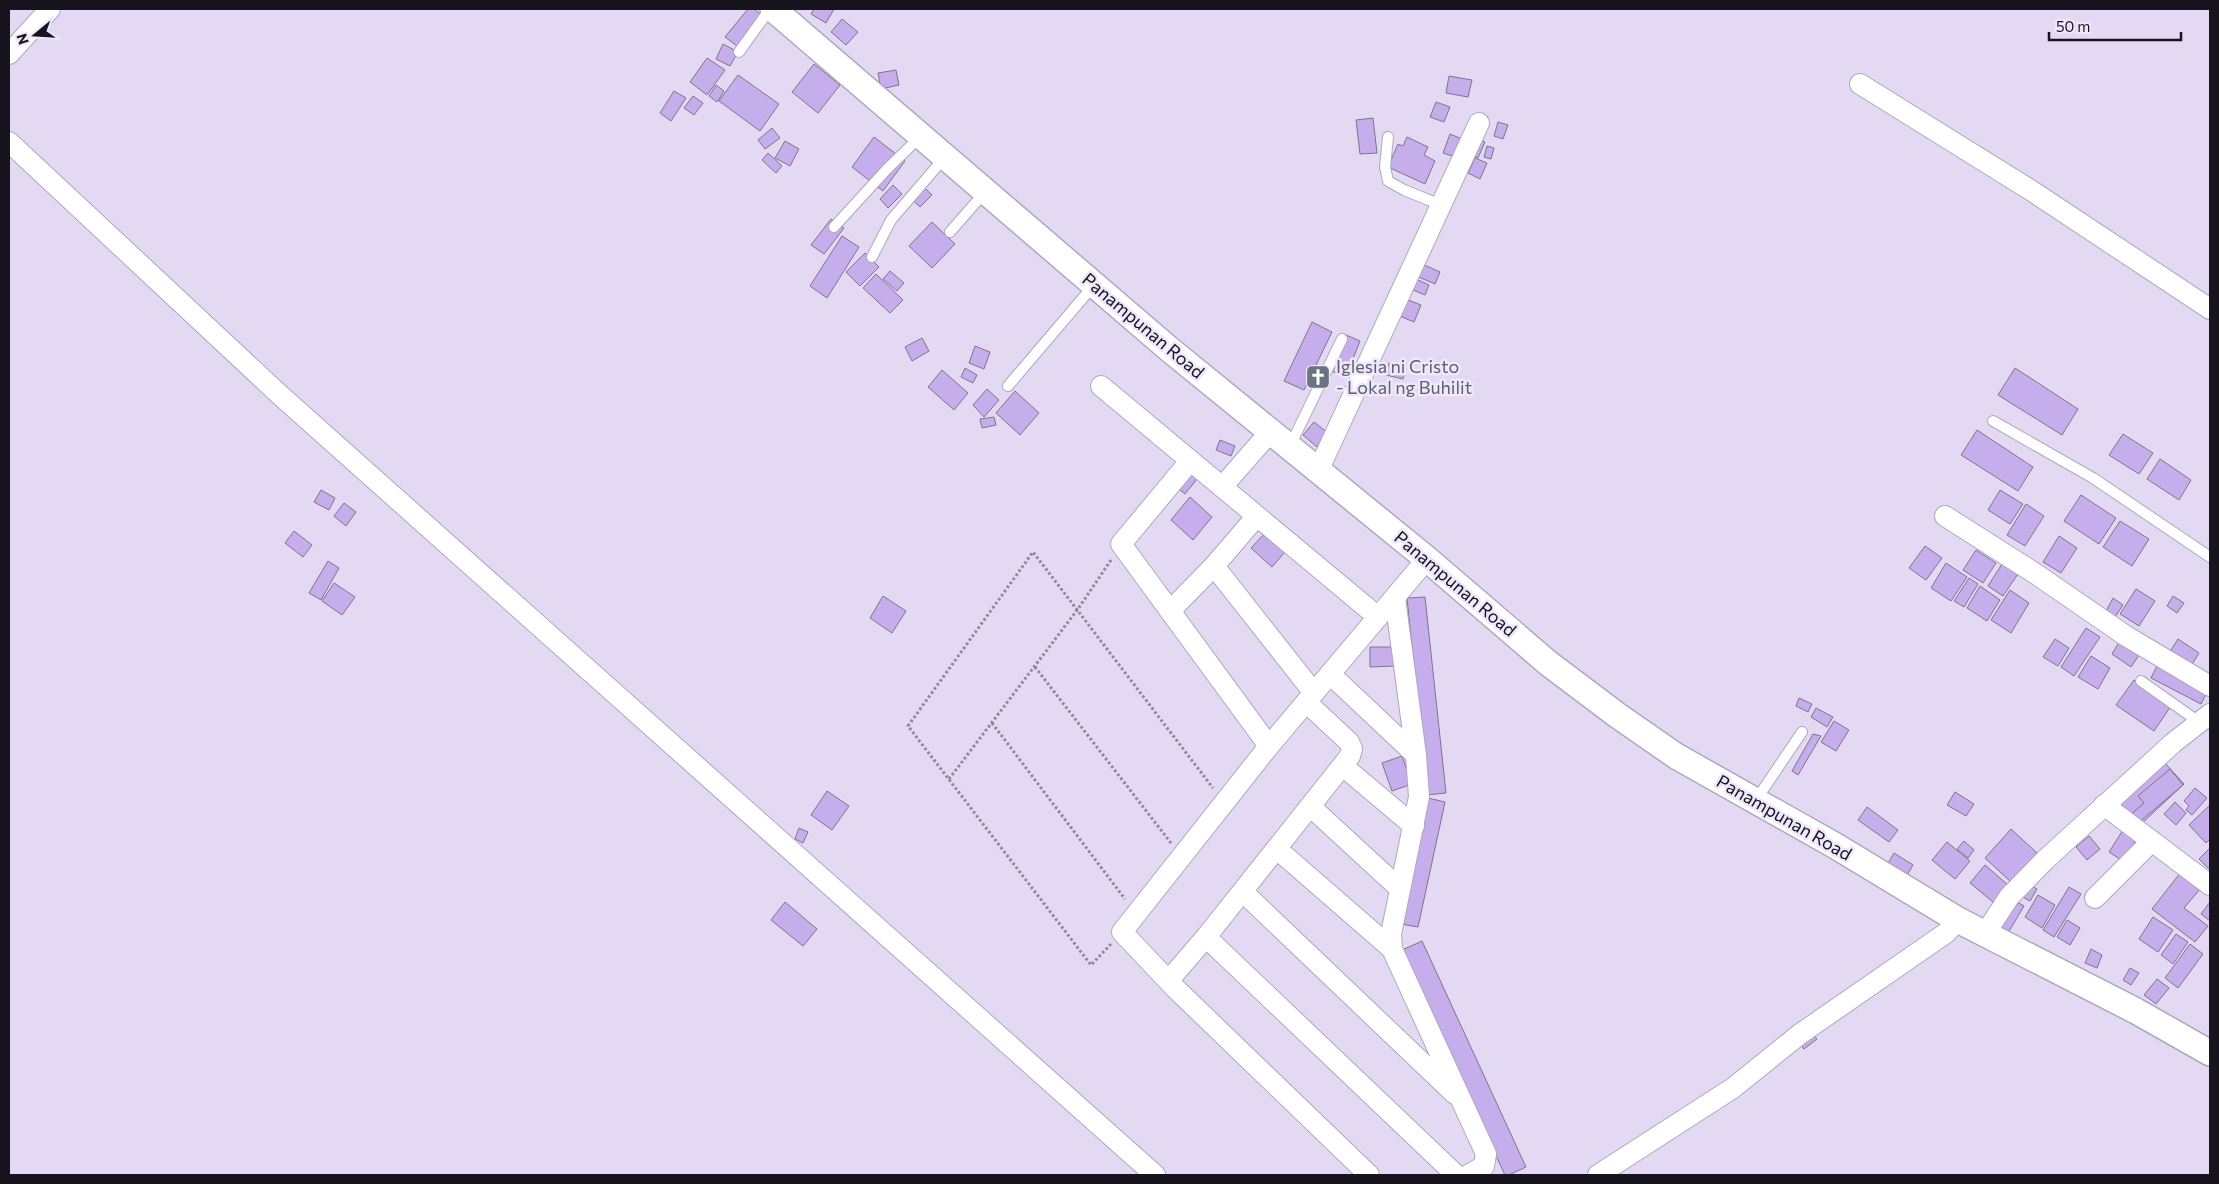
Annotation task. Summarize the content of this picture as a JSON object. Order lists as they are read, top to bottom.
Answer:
{
  "streets": {
    "street": ["Panampunan Road"]
  },
  "places": {
    "church": ["Iglesia ni Cristo - Lokal ng Buhilit"]
  },
  "scale_bar": "50 m",
  "north": "left"
}
